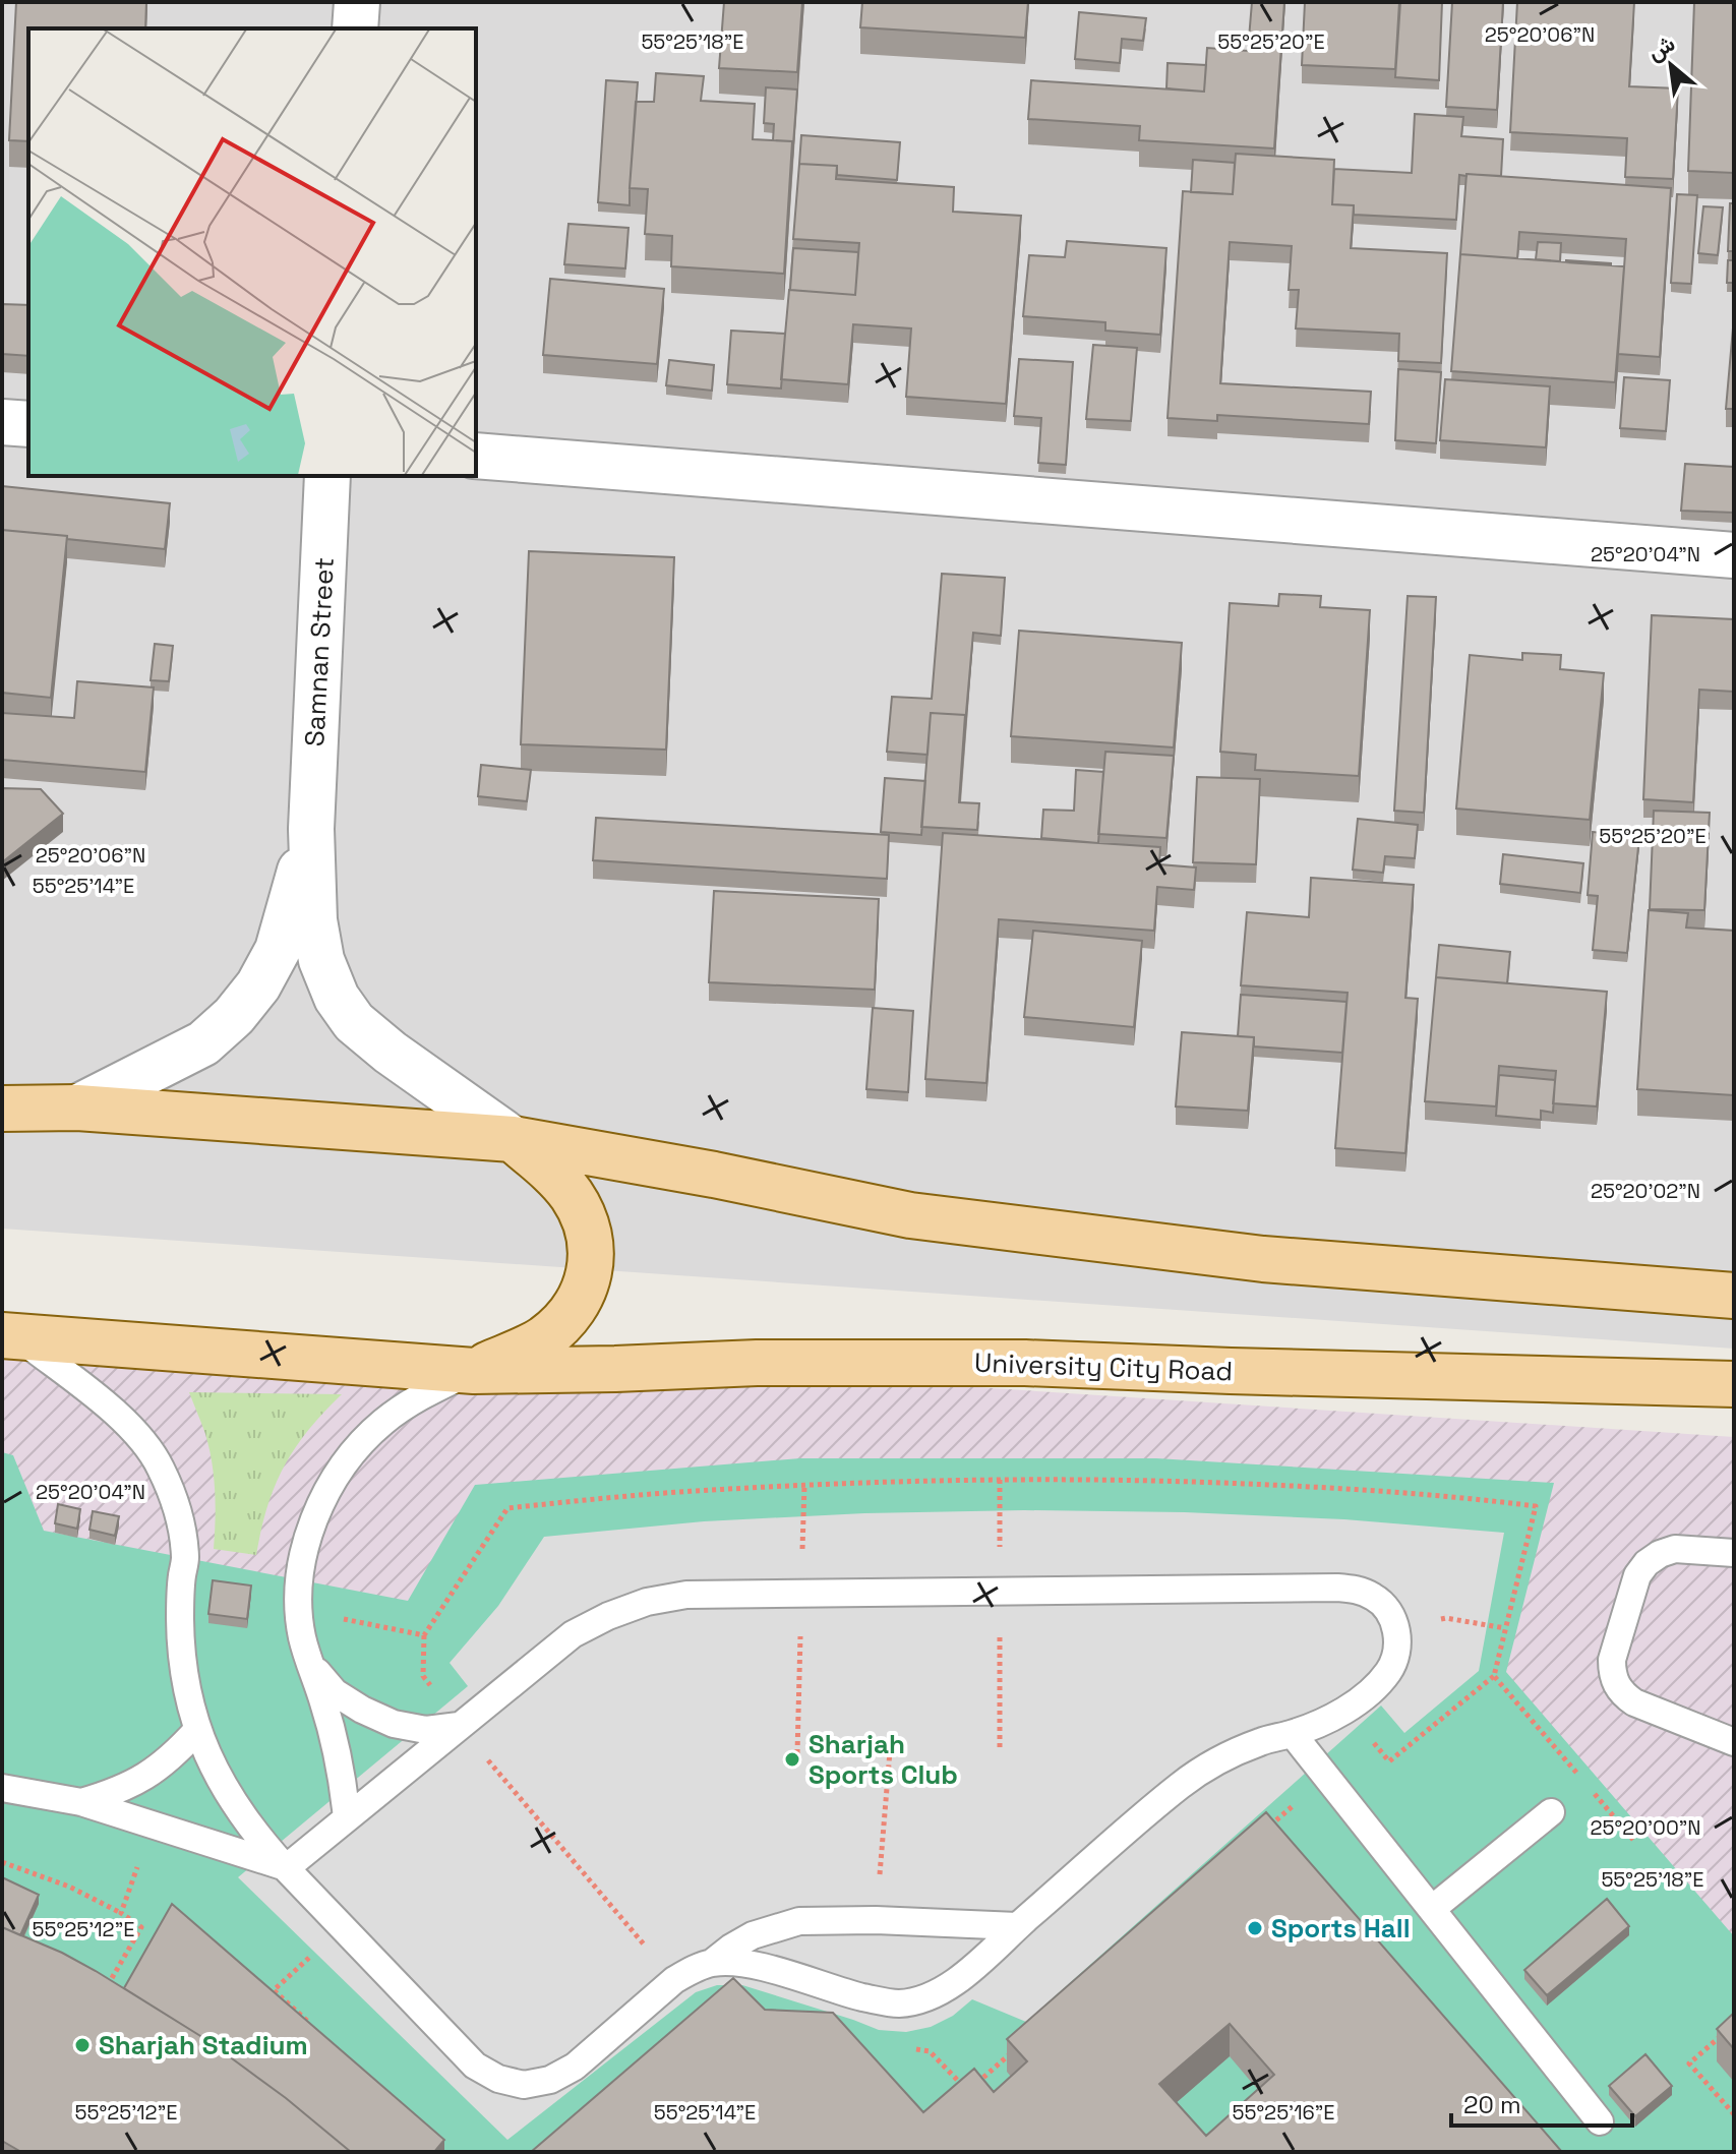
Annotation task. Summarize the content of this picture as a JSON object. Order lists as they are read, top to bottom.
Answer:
{
  "streets": {
    "main road": ["University City Road"],
    "street": ["Samnan Street"]
  },
  "places": ["Sharjah Sports Club", "Sports Hall", "Sharjah Stadium"],
  "scale_bar": "20 m",
  "north": "top left",
  "coordinates": [
    "25°20'06\"N",
    "55°25'18\"E",
    "55°25'20\"E",
    "25°20'04\"N",
    "55°25'14\"E",
    "25°20'02\"N",
    "25°20'00\"N",
    "55°25'12\"E",
    "55°25'16\"E"
  ]
}
